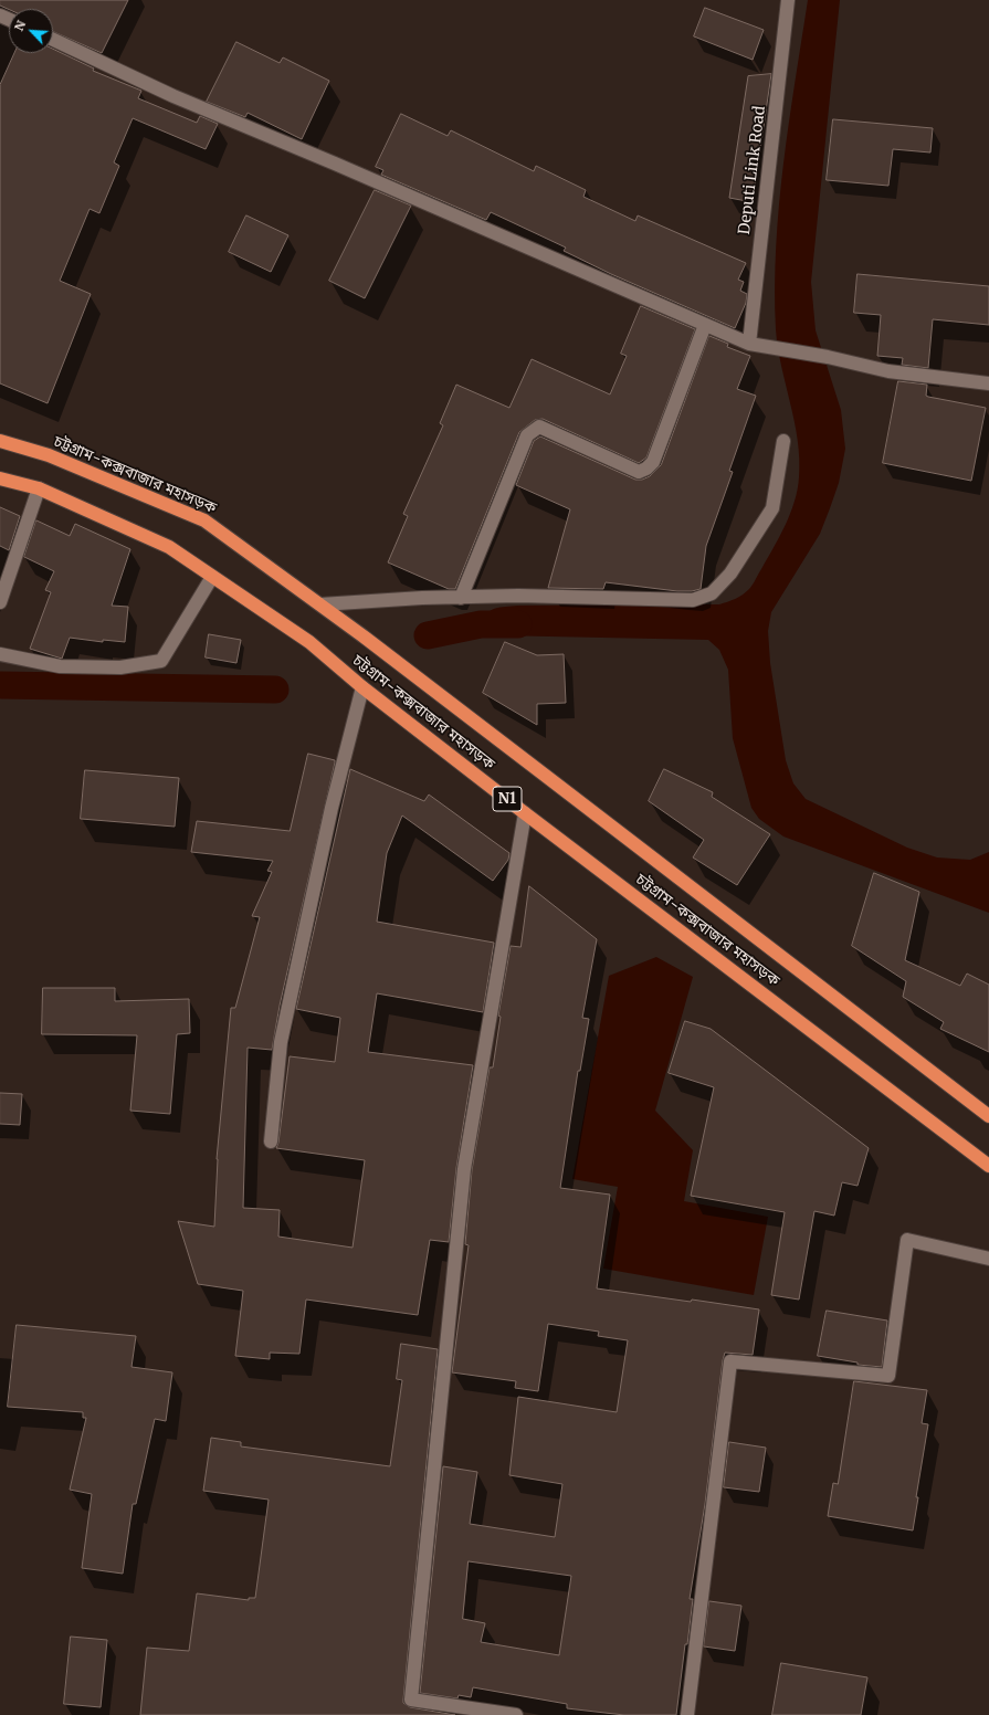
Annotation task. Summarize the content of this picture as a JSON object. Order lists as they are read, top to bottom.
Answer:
{
  "streets": {
    "highway": ["চট্টগ্রাম-কক্সবাজার মহাসড়ক", "N1"],
    "street": ["Deputi Link Road"]
  },
  "north": "top left"
}
